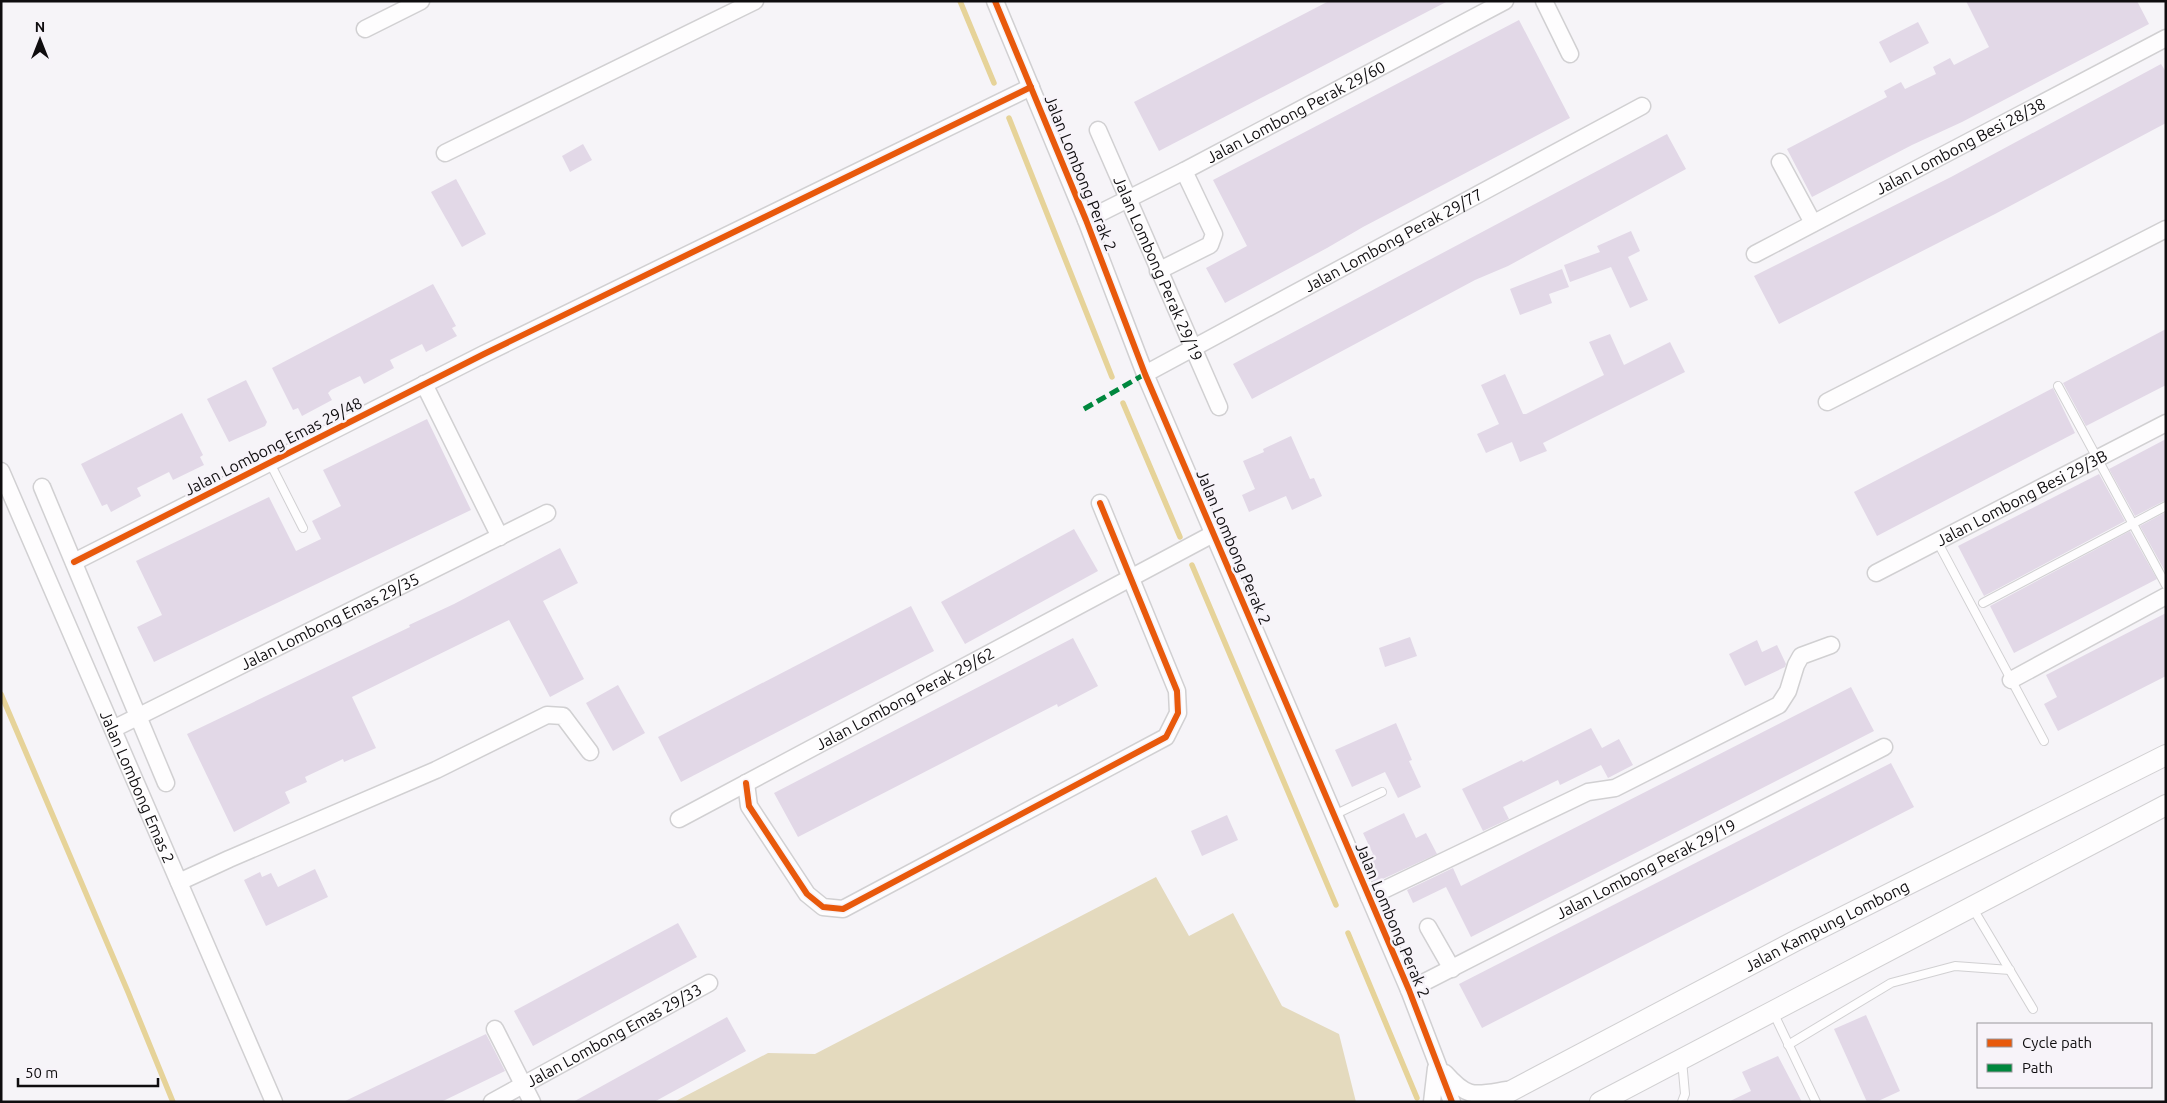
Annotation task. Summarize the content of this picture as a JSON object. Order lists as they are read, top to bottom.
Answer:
{
  "streets": {
    "street": [
      "Jalan Lombong Perak 29/60",
      "Jalan Lombong Besi 28/38",
      "Jalan Lombong Perak 2",
      "Jalan Lombong Perak 29/77",
      "Jalan Lombong Perak 29/19",
      "Jalan Lombong Emas 29/48",
      "Jalan Lombong Besi 29/3B",
      "Jalan Lombong Emas 29/35",
      "Jalan Lombong Perak 29/62",
      "Jalan Lombong Emas 2",
      "Jalan Kampung Lombong",
      "Jalan Lombong Emas 29/33"
    ]
  },
  "crossings": [
    ["Jalan Lombong Perak 29/60", "Jalan Lombong Perak 2"],
    ["Jalan Lombong Perak 29/60", "Jalan Lombong Perak 29/19"],
    ["Jalan Lombong Perak 2", "Jalan Lombong Perak 29/77"],
    ["Jalan Lombong Perak 2", "Jalan Lombong Perak 29/19"],
    ["Jalan Lombong Perak 2", "Jalan Lombong Emas 29/48"],
    ["Jalan Lombong Perak 2", "Jalan Lombong Perak 29/62"],
    ["Jalan Lombong Perak 29/77", "Jalan Lombong Perak 29/19"],
    ["Jalan Lombong Emas 29/35", "Jalan Lombong Emas 2"]
  ],
  "legend": ["Cycle path", "Path"],
  "scale_bar": "50 m",
  "north": "top"
}
